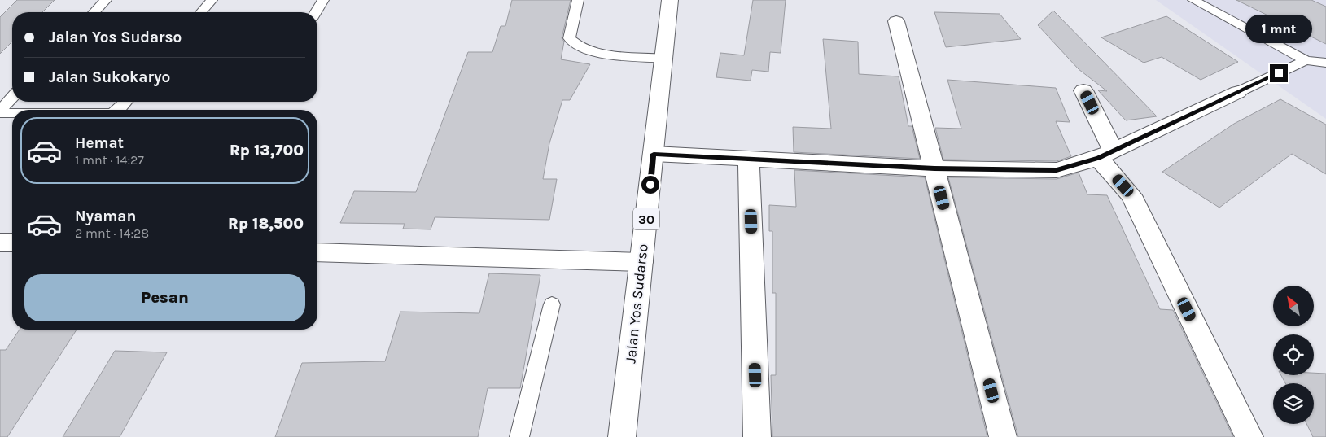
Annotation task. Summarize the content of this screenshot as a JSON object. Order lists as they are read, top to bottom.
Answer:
{
  "streets": {
    "main road": ["30", "Jalan Yos Sudarso"]
  },
  "north": "top left",
  "page": {
    "banner": ["Jalan Yos Sudarso", "Jalan Sukokaryo"],
    "bubble": "1 mnt",
    "list": [
      {
        "name": "Hemat",
        "note": "1 mnt · 14:27",
        "value": "Rp 13,700"
      },
      {
        "name": "Nyaman",
        "note": "2 mnt · 14:28",
        "value": "Rp 18,500"
      }
    ],
    "buttons": "Pesan"
  }
}
